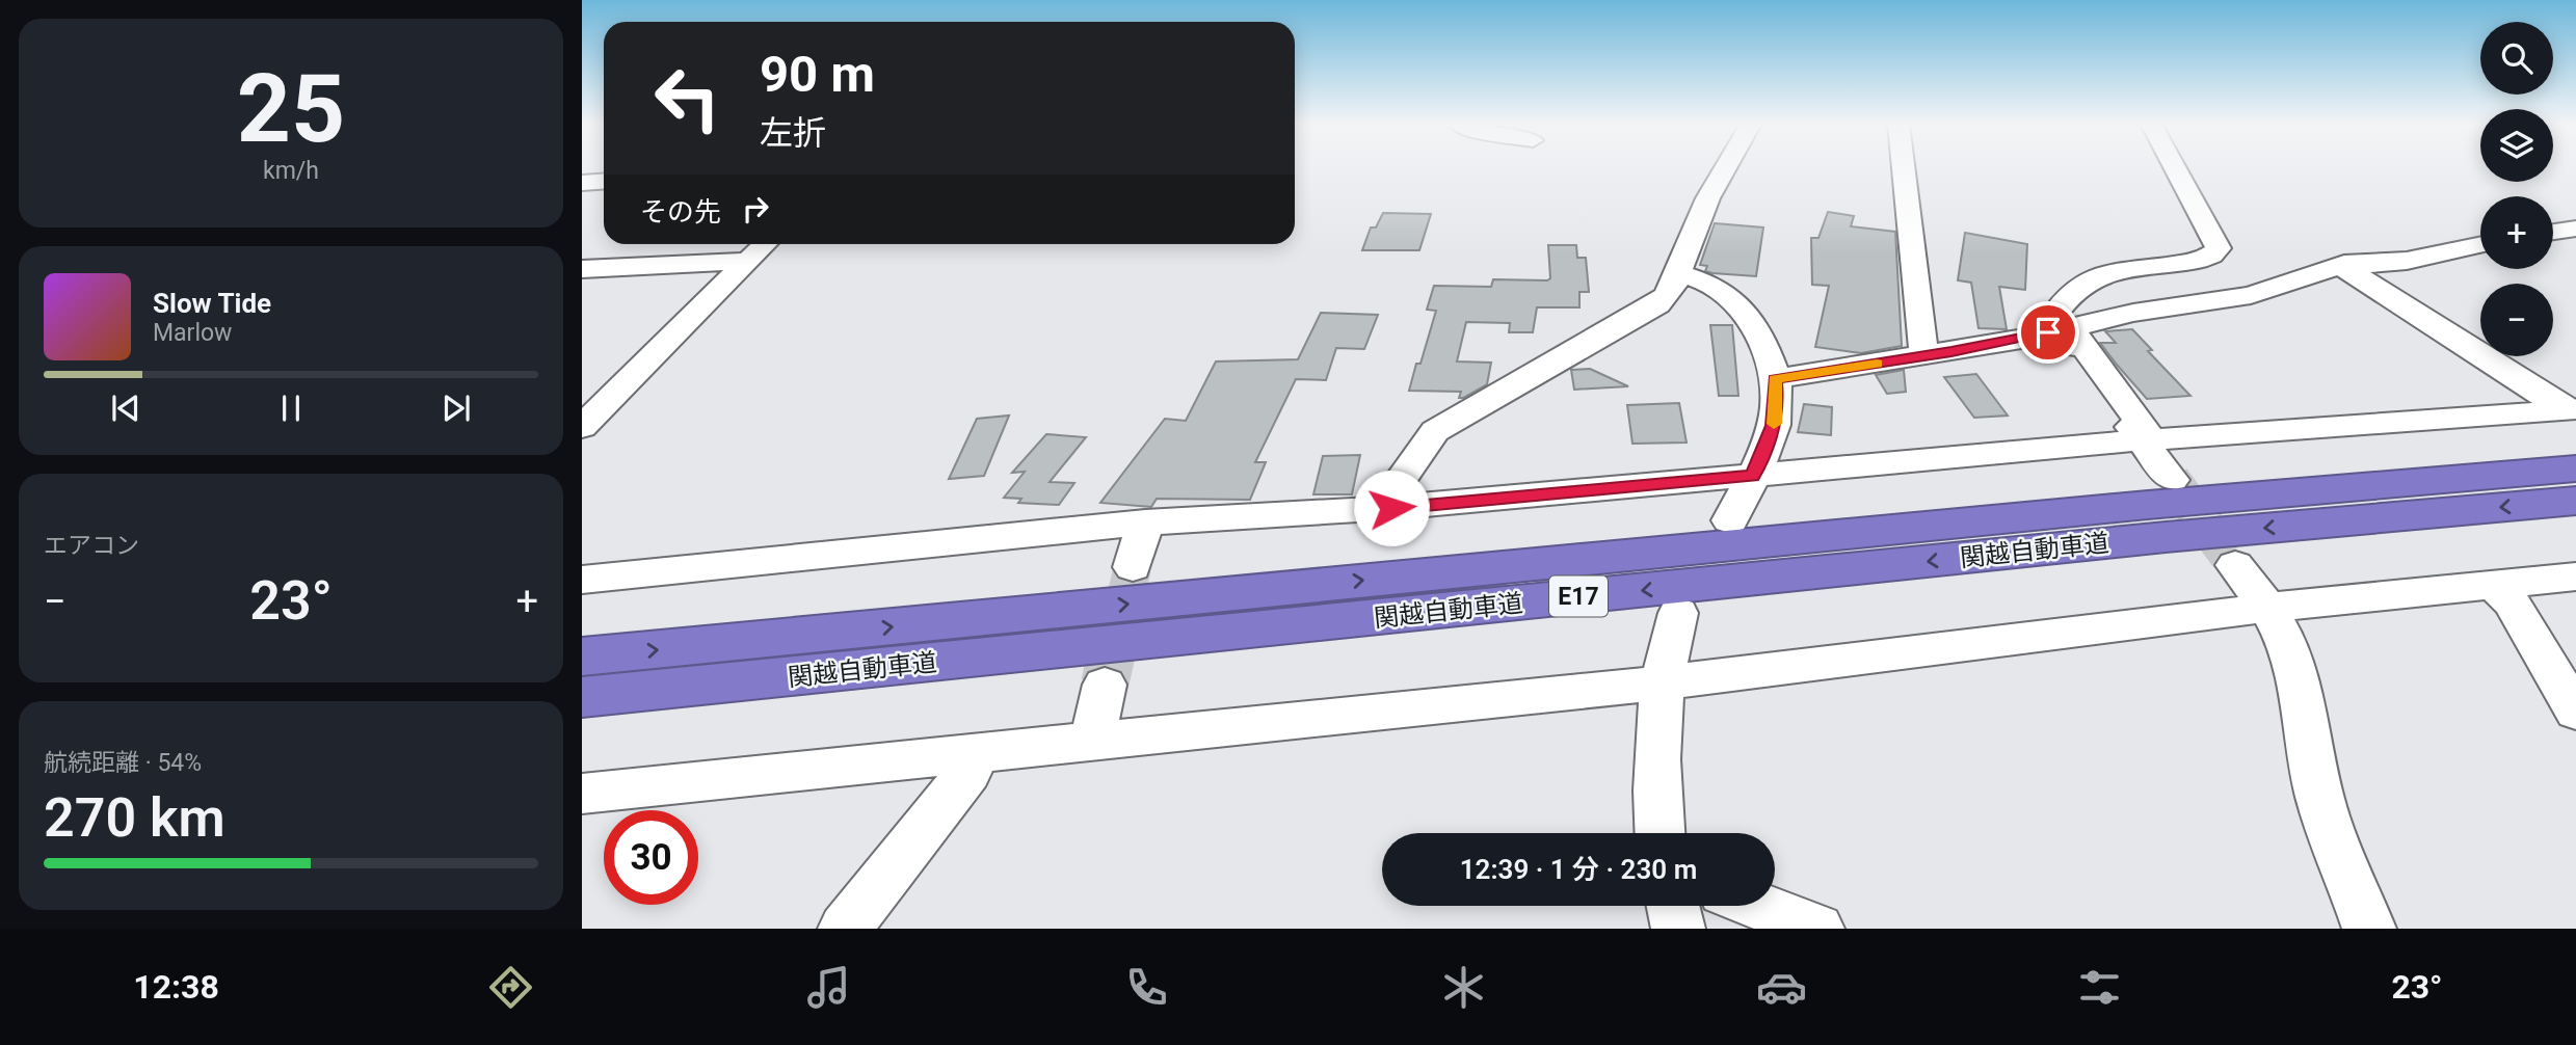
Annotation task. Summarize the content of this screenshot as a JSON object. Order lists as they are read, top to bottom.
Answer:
{
  "streets": {
    "highway": ["関越自動車道", "E17"]
  },
  "page": {
    "tile": [
      ["25", "km/h"],
      "エアコン",
      ["航続距離 · 54%", "270 km"]
    ],
    "map_buttons": ["+", "−"],
    "turn": ["90 m", "左折"],
    "then": "その先",
    "song": ["Slow Tide", "Marlow"],
    "heat": ["−", "23°", "+"],
    "limit": "30",
    "trip": "12:39 · 1 分 · 230 m",
    "tabs": ["12:38", "23°"]
  }
}
